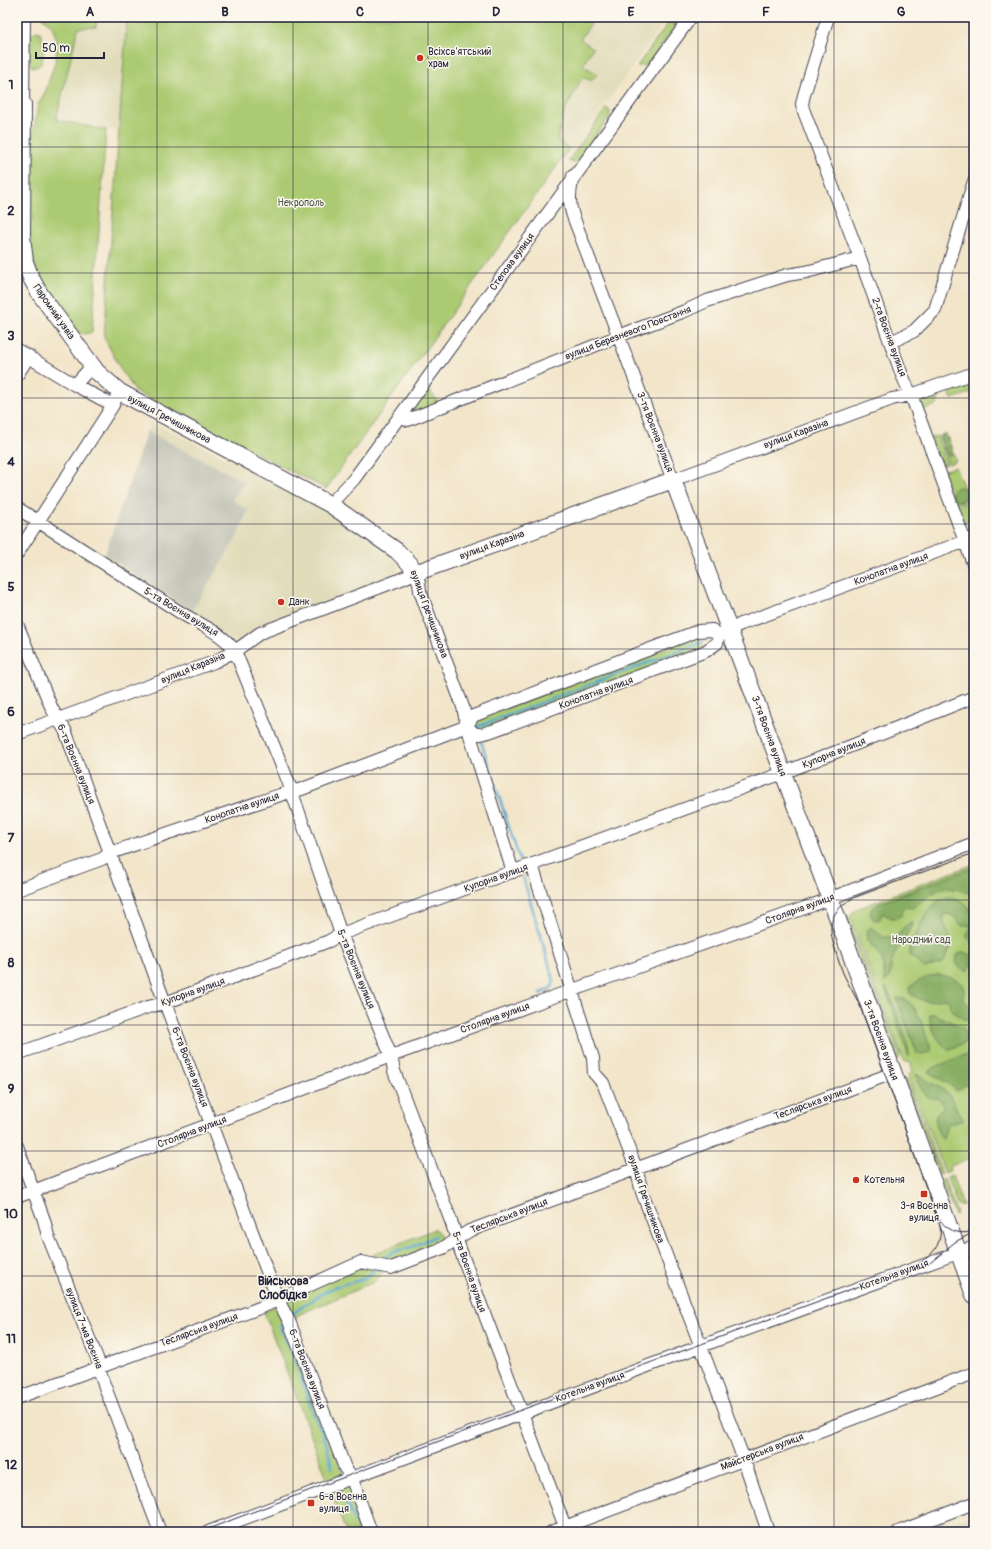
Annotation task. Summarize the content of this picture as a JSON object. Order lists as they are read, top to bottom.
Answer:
{
  "streets": {
    "main road": [
      "Паромний узвіз",
      "вулиця Гречишникова",
      "3-тя Воєнна вулиця",
      "вулиця Каразіна"
    ],
    "street": [
      "Степова вулиця",
      "вулиця Березневого Повстання",
      "2-га Воєнна вулиця",
      "Конопатна вулиця",
      "5-та Воєнна вулиця",
      "Купорна вулиця",
      "6-та Воєнна вулиця",
      "Столярна вулиця",
      "Теслярська вулиця",
      "Котельна вулиця",
      "вулиця 7-ма Воєнна",
      "Майстерська вулиця"
    ]
  },
  "crossings": [
    ["Степова вулиця", "вулиця Березневого Повстання"],
    ["Степова вулиця", "вулиця Гречишникова"],
    ["Степова вулиця", "3-тя Воєнна вулиця"],
    ["Паромний узвіз", "вулиця Гречишникова"],
    ["вулиця Березневого Повстання", "2-га Воєнна вулиця"],
    ["вулиця Березневого Повстання", "3-тя Воєнна вулиця"],
    ["2-га Воєнна вулиця", "вулиця Каразіна"],
    ["2-га Воєнна вулиця", "Конопатна вулиця"],
    ["вулиця Гречишникова", "вулиця Каразіна"],
    ["вулиця Гречишникова", "Конопатна вулиця"],
    ["вулиця Гречишникова", "Купорна вулиця"],
    ["вулиця Гречишникова", "Столярна вулиця"],
    ["вулиця Гречишникова", "Теслярська вулиця"],
    ["вулиця Гречишникова", "Котельна вулиця"],
    ["вулиця Гречишникова", "Майстерська вулиця"],
    ["3-тя Воєнна вулиця", "вулиця Каразіна"],
    ["3-тя Воєнна вулиця", "Конопатна вулиця"],
    ["3-тя Воєнна вулиця", "Купорна вулиця"],
    ["3-тя Воєнна вулиця", "Столярна вулиця"],
    ["3-тя Воєнна вулиця", "Теслярська вулиця"],
    ["3-тя Воєнна вулиця", "Котельна вулиця"],
    ["вулиця Каразіна", "5-та Воєнна вулиця"],
    ["вулиця Каразіна", "6-та Воєнна вулиця"],
    ["Конопатна вулиця", "5-та Воєнна вулиця"],
    ["Конопатна вулиця", "6-та Воєнна вулиця"],
    ["5-та Воєнна вулиця", "Купорна вулиця"],
    ["5-та Воєнна вулиця", "Столярна вулиця"],
    ["5-та Воєнна вулиця", "Теслярська вулиця"],
    ["5-та Воєнна вулиця", "Котельна вулиця"],
    ["5-та Воєнна вулиця", "Майстерська вулиця"],
    ["Купорна вулиця", "6-та Воєнна вулиця"],
    ["6-та Воєнна вулиця", "Столярна вулиця"],
    ["6-та Воєнна вулиця", "Теслярська вулиця"],
    ["6-та Воєнна вулиця", "Котельна вулиця"],
    ["Столярна вулиця", "вулиця 7-ма Воєнна"],
    ["Теслярська вулиця", "вулиця 7-ма Воєнна"]
  ],
  "districts": ["Військова Слобідка"],
  "parks": ["Некрополь", "Народний сад"],
  "places": {
    "other": ["Всіхсв'ятський храм", "Данк", "Котельня"],
    "transit": ["3-я Воєнна вулиця", "6-а Воєнна вулиця"]
  },
  "scale_bar": "50 m",
  "grid": {
    "columns": [
      "A",
      "B",
      "C",
      "D",
      "E",
      "F",
      "G"
    ],
    "rows": [
      "1",
      "2",
      "3",
      "4",
      "5",
      "6",
      "7",
      "8",
      "9",
      "10",
      "11",
      "12"
    ]
  }
}
